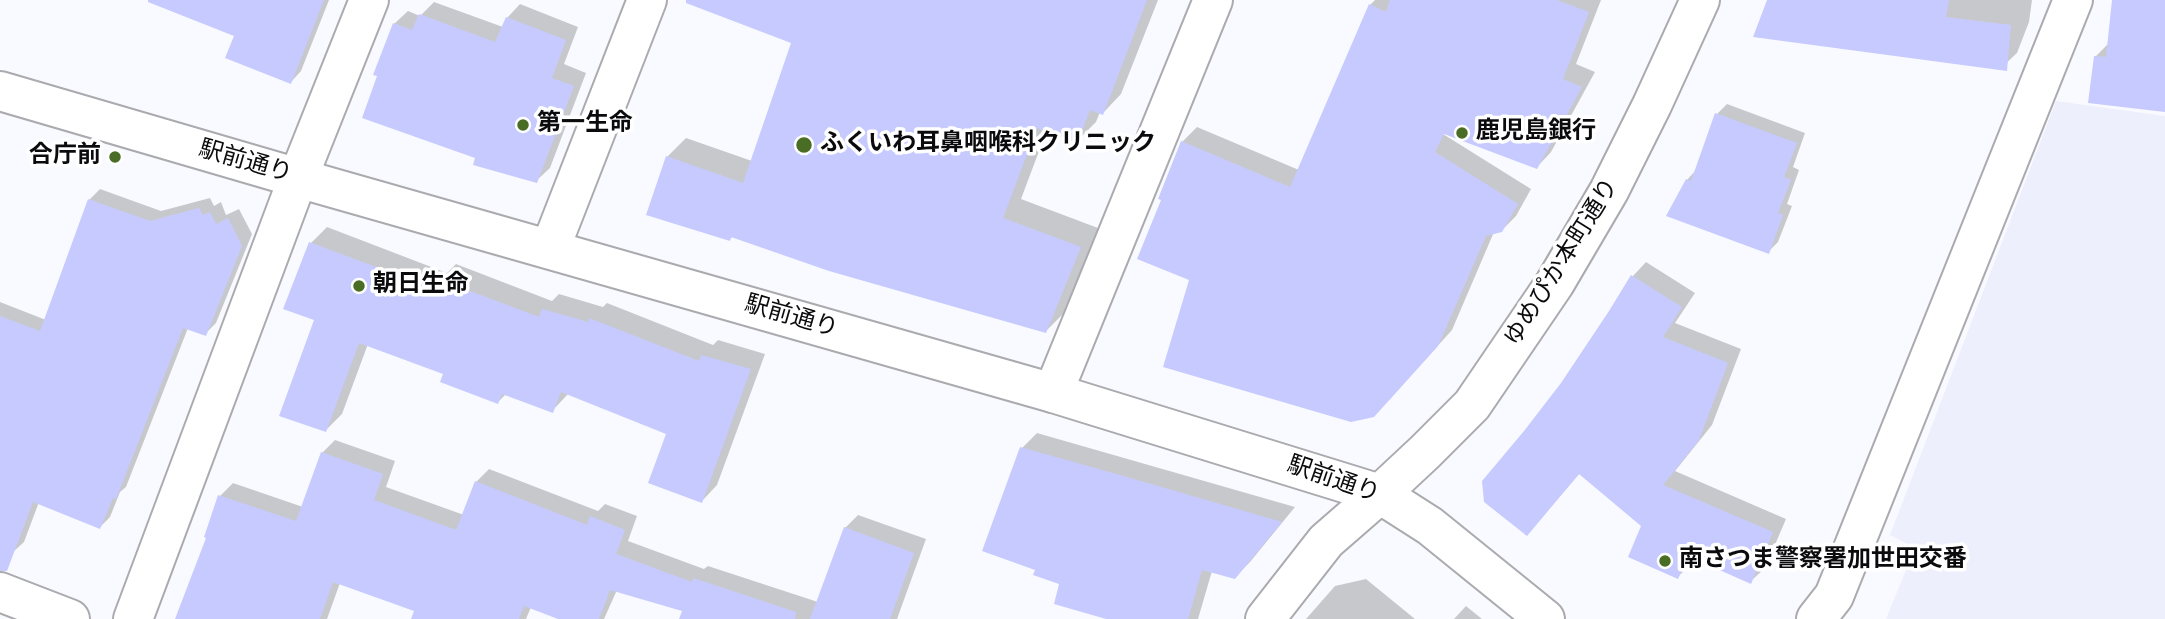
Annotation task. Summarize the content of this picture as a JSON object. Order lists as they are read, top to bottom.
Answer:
{
  "streets": {
    "street": ["駅前通り", "ゆめぴか本町通り"]
  },
  "crossings": [
    ["駅前通り", "ゆめぴか本町通り"]
  ],
  "places": [
    "第一生命",
    "鹿児島銀行",
    "ふくいわ耳鼻咽喉科クリニック",
    "合庁前",
    "朝日生命",
    "南さつま警察署加世田交番"
  ]
}
